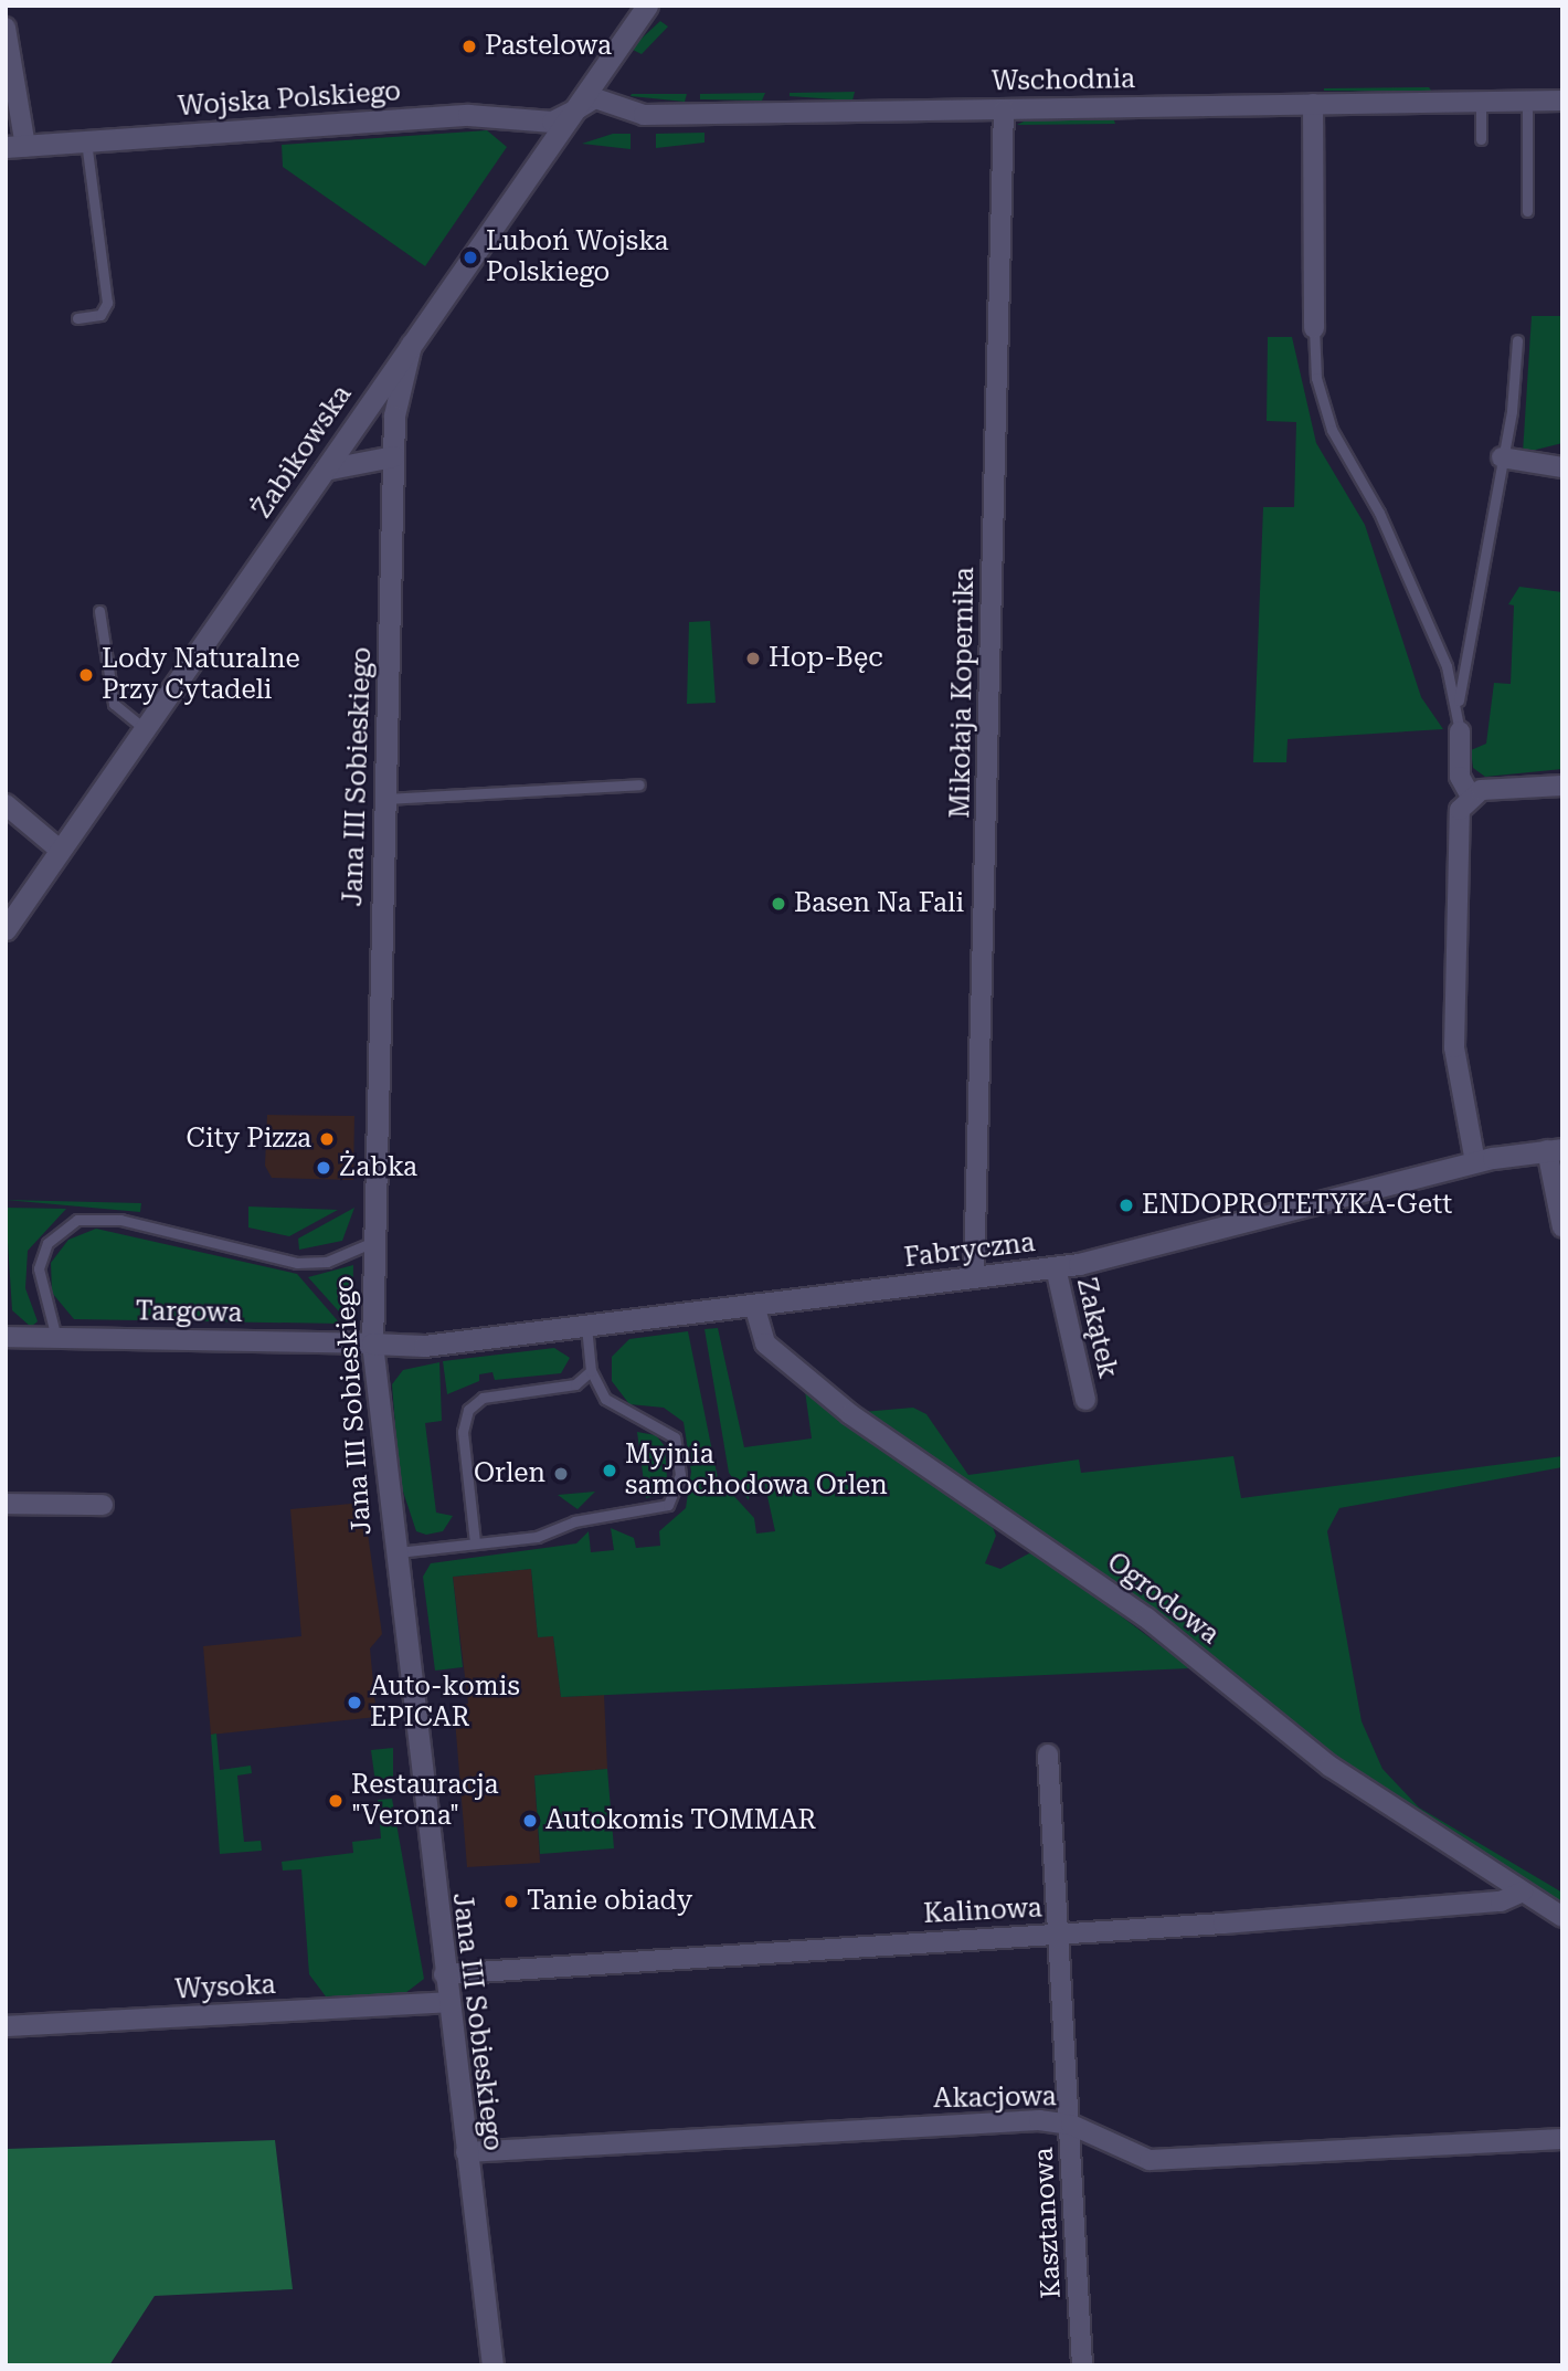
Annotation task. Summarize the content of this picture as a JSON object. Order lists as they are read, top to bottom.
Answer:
{
  "streets": {
    "street": [
      "Wschodnia",
      "Wojska Polskiego",
      "Żabikowska",
      "Mikołaja Kopernika",
      "Jana III Sobieskiego",
      "Fabryczna",
      "Targowa",
      "Zakątek",
      "Ogrodowa",
      "Kalinowa",
      "Wysoka",
      "Akacjowa",
      "Kasztanowa"
    ]
  },
  "crossings": [
    ["Wschodnia", "Wojska Polskiego"],
    ["Wschodnia", "Żabikowska"],
    ["Wschodnia", "Mikołaja Kopernika"],
    ["Wojska Polskiego", "Żabikowska"],
    ["Żabikowska", "Jana III Sobieskiego"],
    ["Mikołaja Kopernika", "Fabryczna"],
    ["Jana III Sobieskiego", "Fabryczna"],
    ["Jana III Sobieskiego", "Targowa"],
    ["Jana III Sobieskiego", "Kalinowa"],
    ["Jana III Sobieskiego", "Wysoka"],
    ["Jana III Sobieskiego", "Akacjowa"],
    ["Fabryczna", "Targowa"],
    ["Fabryczna", "Zakątek"],
    ["Fabryczna", "Ogrodowa"],
    ["Ogrodowa", "Kalinowa"],
    ["Kalinowa", "Kasztanowa"],
    ["Akacjowa", "Kasztanowa"]
  ],
  "places": [
    "Pastelowa",
    "Luboń Wojska Polskiego",
    "Hop-Bęc",
    "Lody Naturalne Przy Cytadeli",
    "Basen Na Fali",
    "City Pizza",
    "Żabka",
    "ENDOPROTETYKA-Gett",
    "Myjnia samochodowa Orlen",
    "Orlen",
    "Auto-komis EPICAR",
    "Restauracja \"Verona\"",
    "Autokomis TOMMAR",
    "Tanie obiady"
  ]
}
